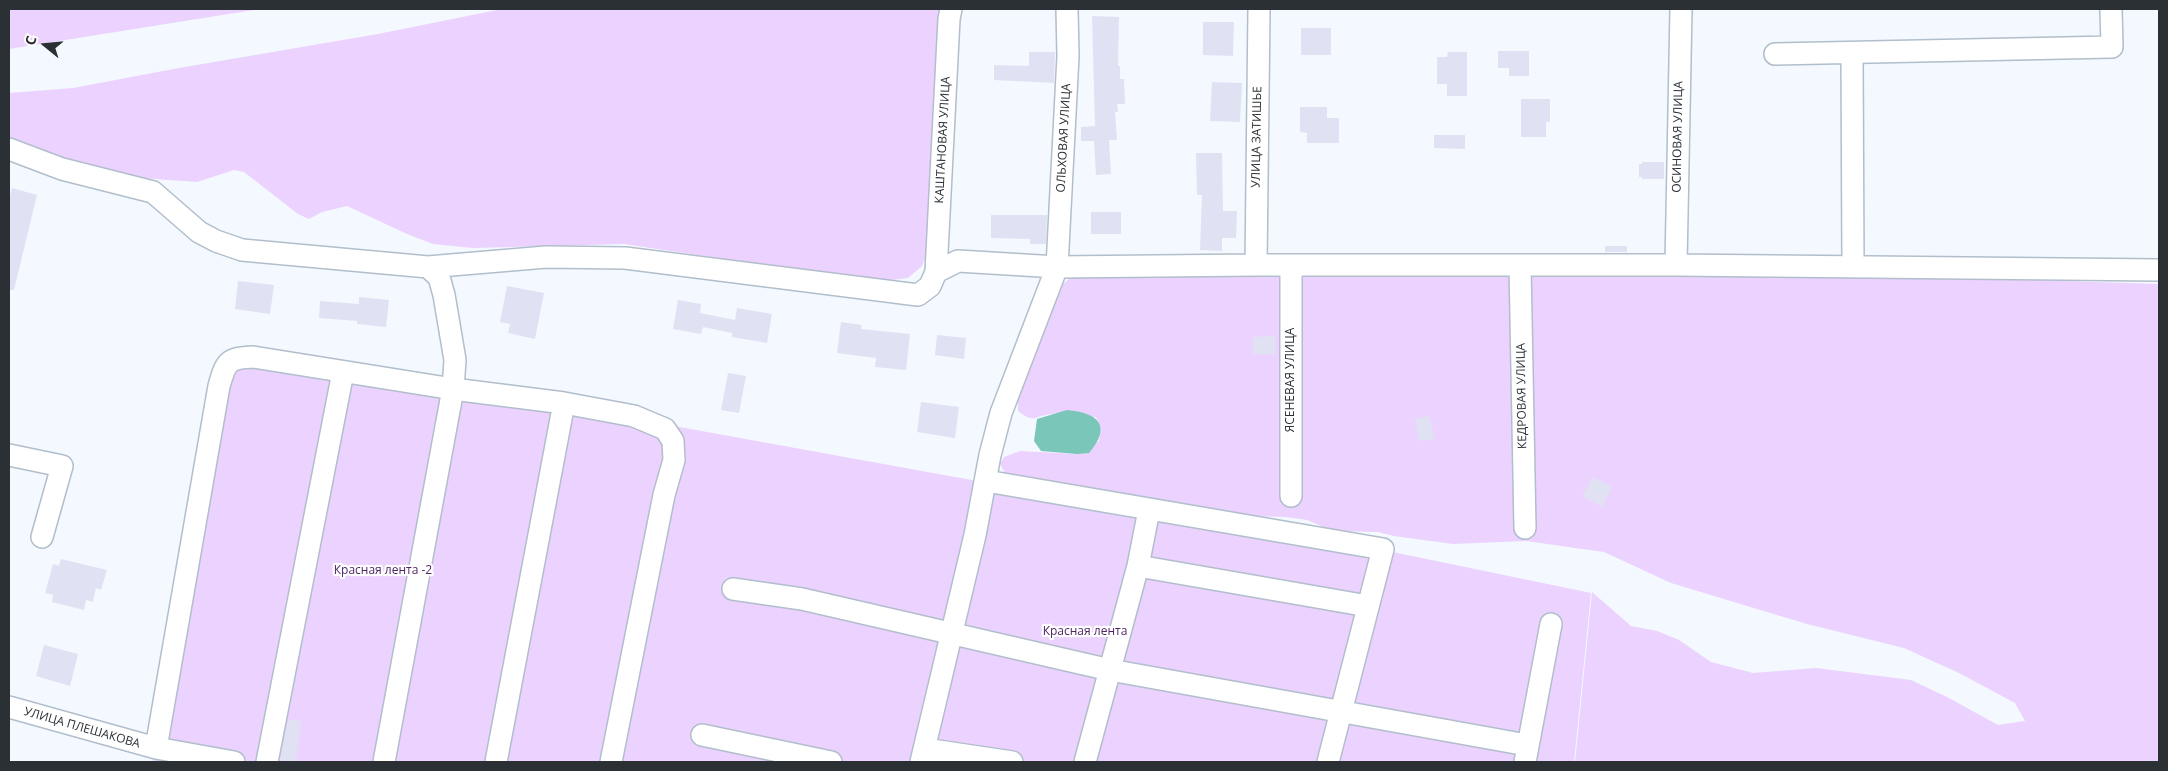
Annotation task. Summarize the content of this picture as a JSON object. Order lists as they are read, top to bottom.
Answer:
{
  "streets": {
    "street": [
      "УЛИЦА ЗАТИШЬЕ",
      "ОСИНОВАЯ УЛИЦА",
      "ОЛЬХОВАЯ УЛИЦА",
      "КАШТАНОВАЯ УЛИЦА",
      "ЯСЕНЕВАЯ УЛИЦА",
      "КЕДРОВАЯ УЛИЦА",
      "УЛИЦА ПЛЕШАКОВА"
    ]
  },
  "parks": ["Красная лента -2", "Красная лента"],
  "north": "left"
}
